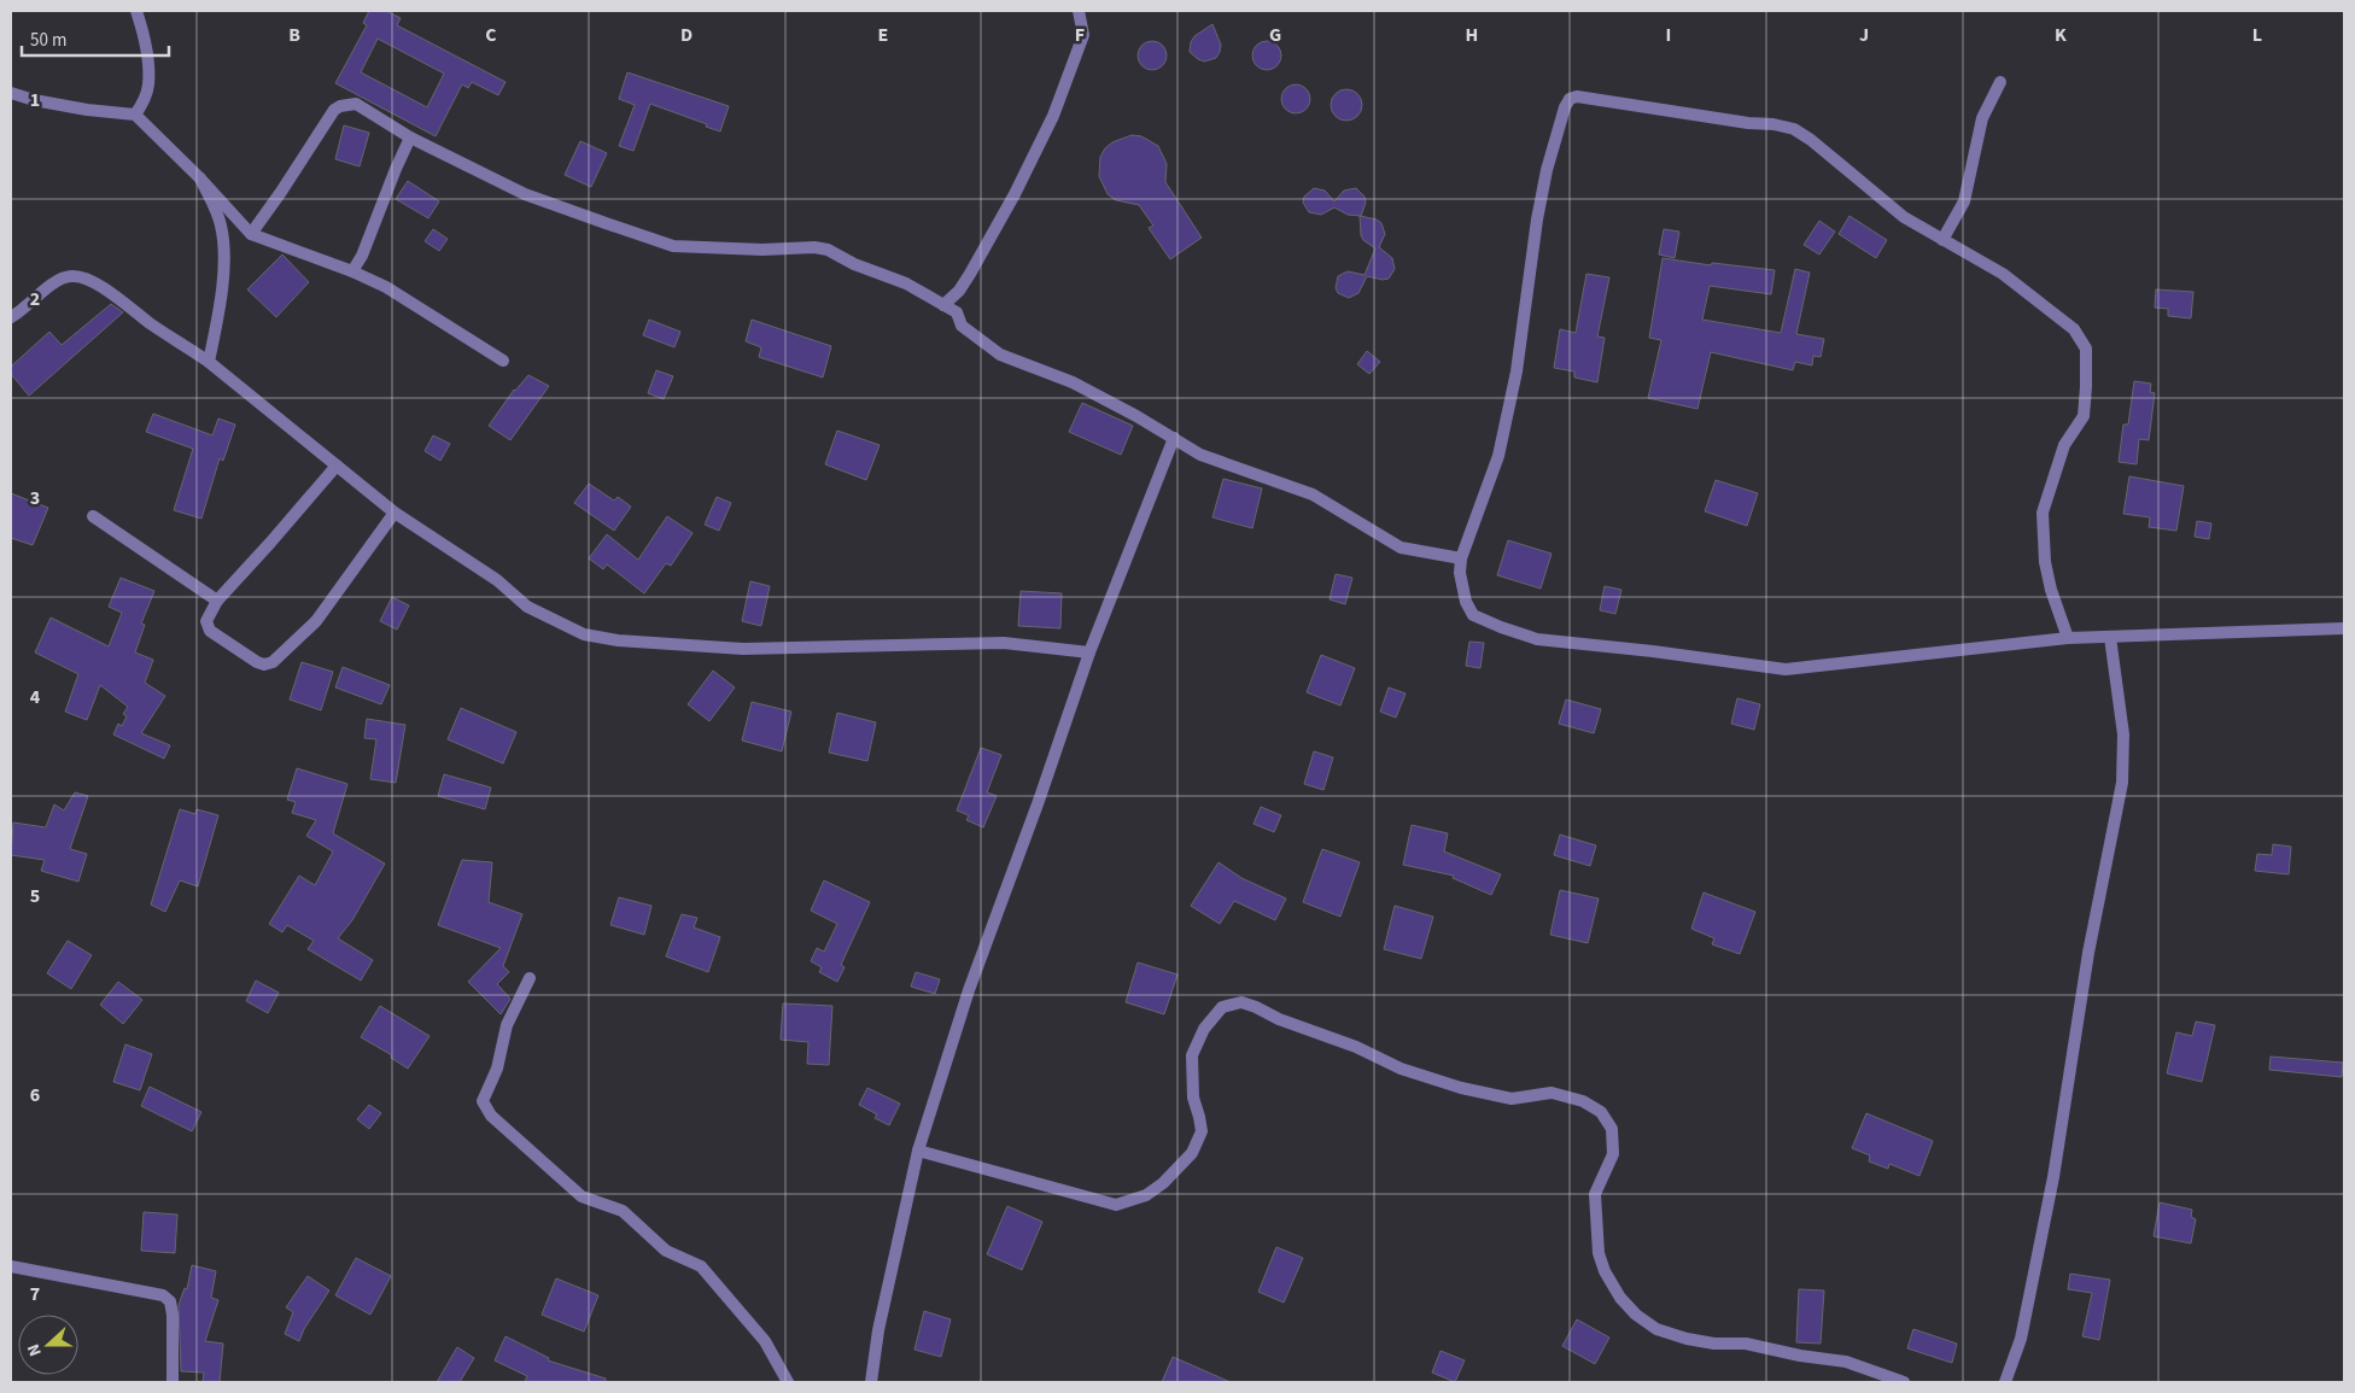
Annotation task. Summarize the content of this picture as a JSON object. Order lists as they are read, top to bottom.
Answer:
{
  "scale_bar": "50 m",
  "north": "left",
  "grid": {
    "columns": [
      "B",
      "C",
      "D",
      "E",
      "F",
      "G",
      "H",
      "I",
      "J",
      "K",
      "L"
    ],
    "rows": [
      "1",
      "2",
      "3",
      "4",
      "5",
      "6",
      "7"
    ]
  }
}
